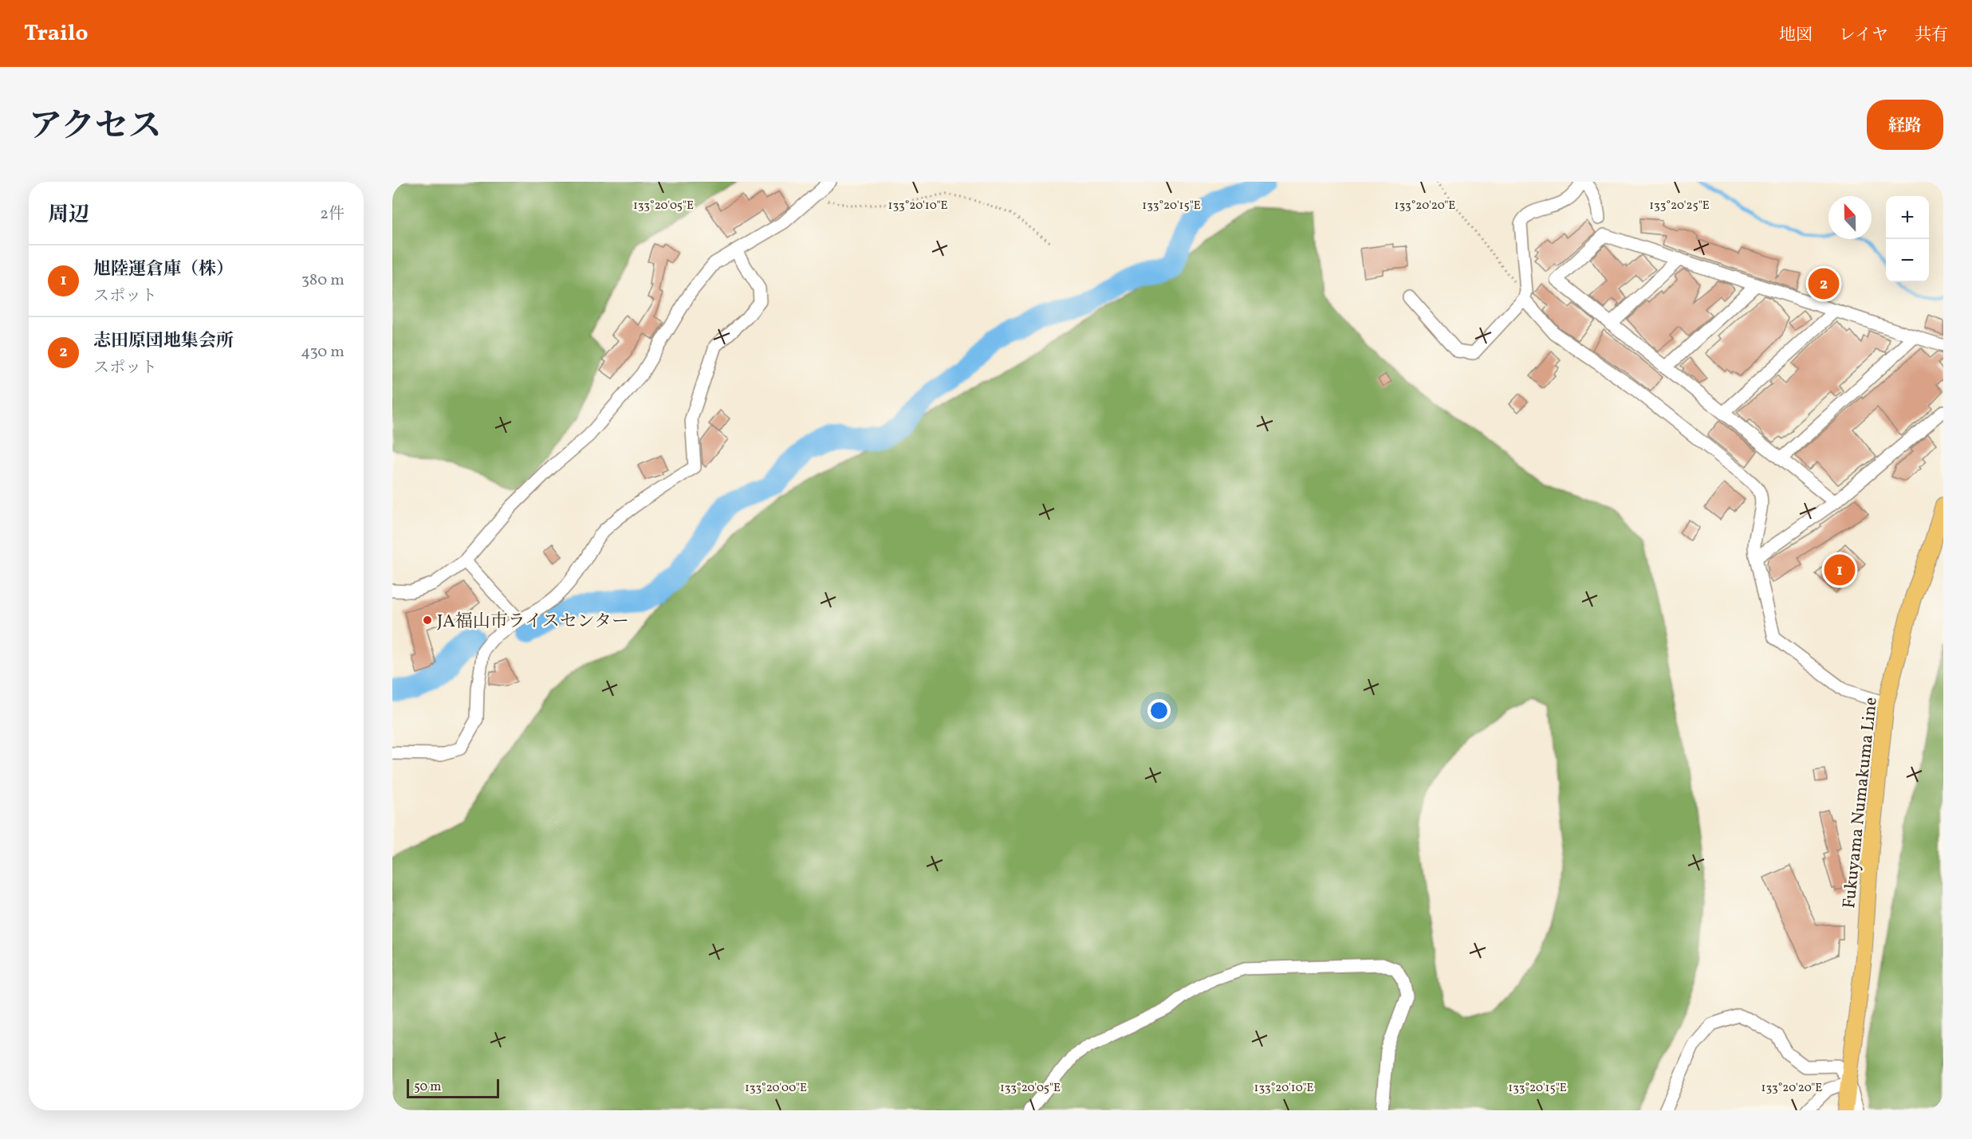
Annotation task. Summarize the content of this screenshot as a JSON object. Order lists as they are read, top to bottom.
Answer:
{
  "streets": {
    "main road": ["Fukuyama Numakuma Line"]
  },
  "places": ["JA福山市ライスセンター"],
  "scale_bar": "50 m",
  "north": "top",
  "page": {
    "header": "Trailo",
    "nav": ["地図", "レイヤ", "共有"],
    "title": "アクセス",
    "buttons": "経路",
    "heading": ["周辺", "2件"],
    "map_buttons": ["+", "−"],
    "list": [
      {
        "mark": "1",
        "name": "旭陸運倉庫（株）",
        "note": "スポット",
        "value": "380 m"
      },
      {
        "mark": "2",
        "name": "志田原団地集会所",
        "note": "スポット",
        "value": "430 m"
      }
    ],
    "pins": ["2", "1"],
    "scale": "50 m"
  },
  "coordinates": [
    "133°20'05\"E",
    "133°20'10\"E",
    "133°20'15\"E",
    "133°20'20\"E",
    "133°20'25\"E",
    "133°20'00\"E"
  ]
}
